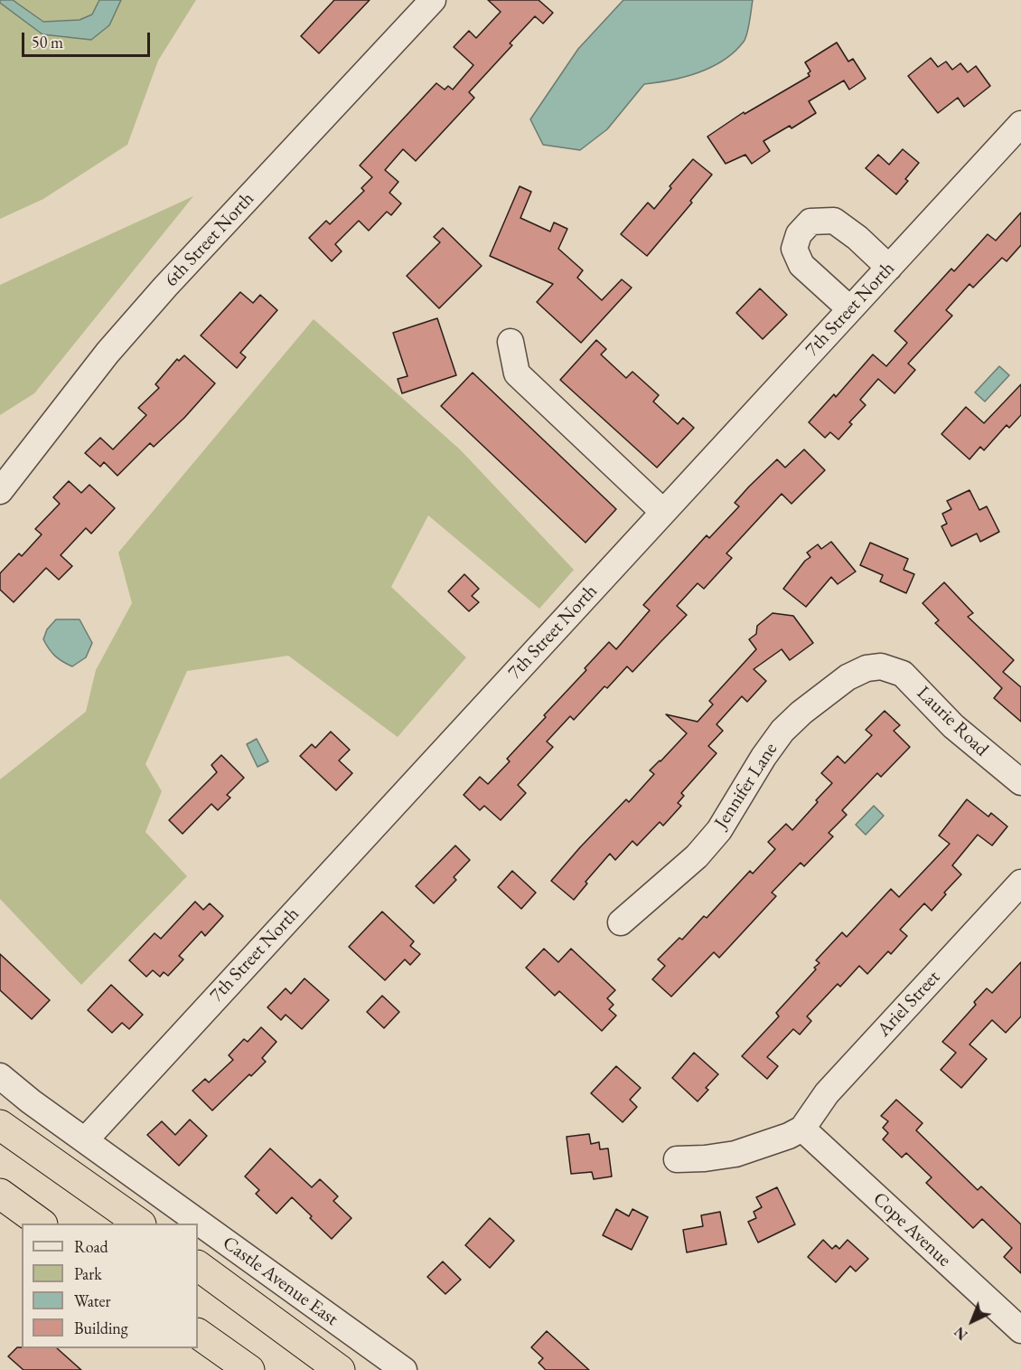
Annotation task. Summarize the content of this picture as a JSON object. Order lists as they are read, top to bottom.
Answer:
{
  "streets": {
    "street": [
      "6th Street North",
      "7th Street North",
      "Laurie Road",
      "Jennifer Lane",
      "Ariel Street",
      "Cope Avenue",
      "Castle Avenue East"
    ]
  },
  "crossings": [
    ["7th Street North", "Castle Avenue East"],
    ["Laurie Road", "Jennifer Lane"],
    ["Ariel Street", "Cope Avenue"]
  ],
  "legend": [
    "Road",
    "Park",
    "Water",
    "Building"
  ],
  "scale_bar": "50 m",
  "north": "bottom left"
}
